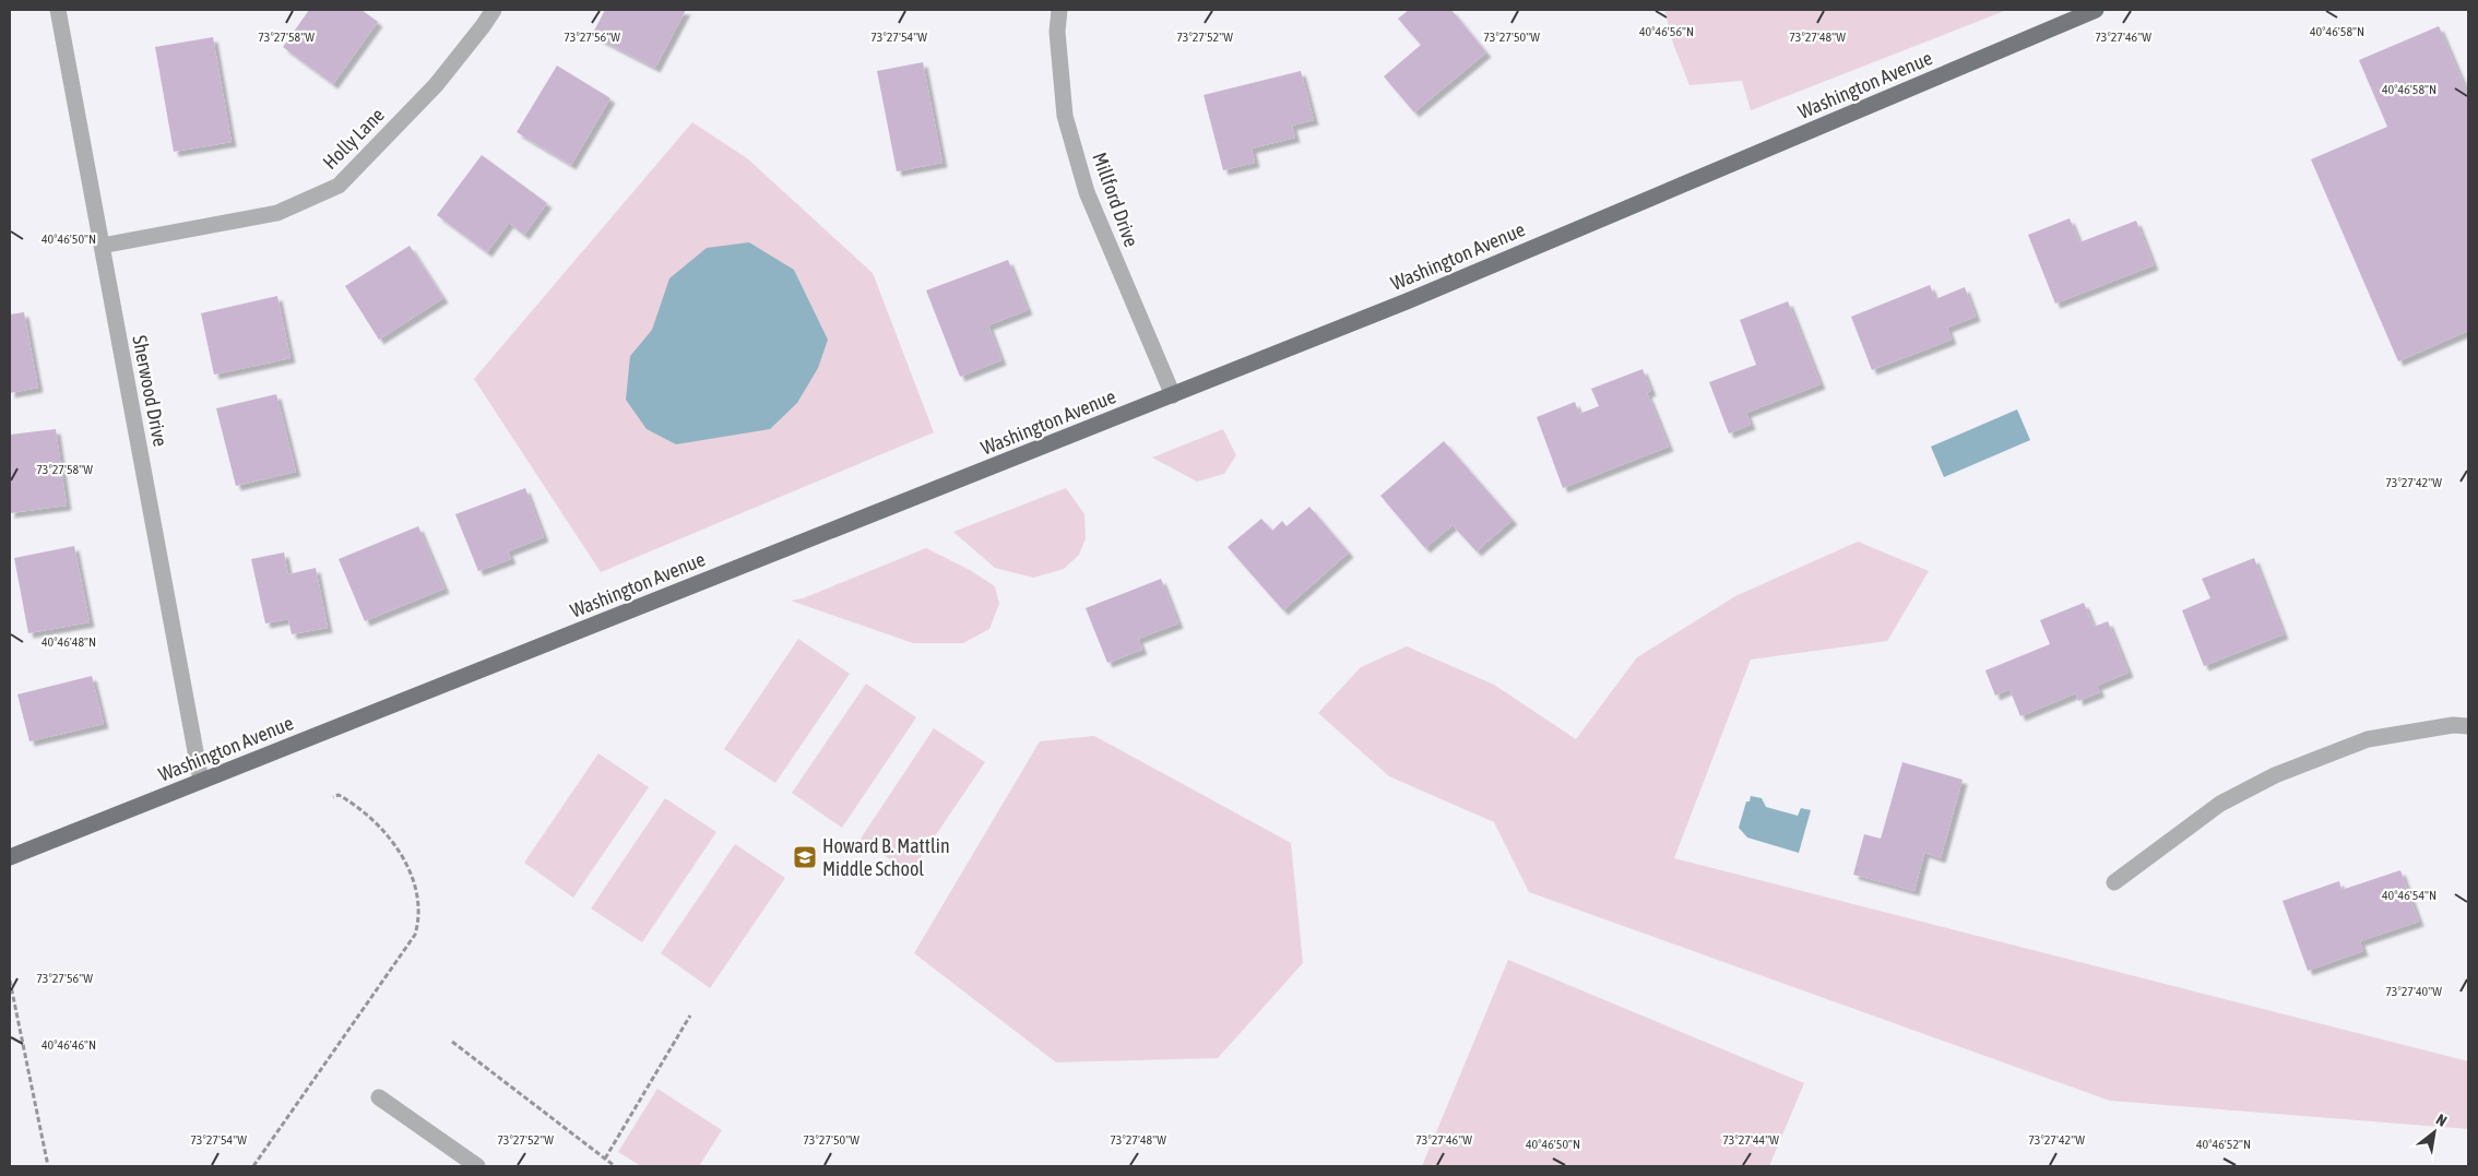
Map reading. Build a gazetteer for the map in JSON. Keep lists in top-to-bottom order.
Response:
{
  "streets": {
    "main road": ["Washington Avenue"],
    "street": ["Holly Lane", "Millford Drive", "Sherwood Drive"]
  },
  "crossings": [
    ["Washington Avenue", "Millford Drive"],
    ["Washington Avenue", "Sherwood Drive"],
    ["Holly Lane", "Sherwood Drive"]
  ],
  "places": {
    "school or university": ["Howard B. Mattlin Middle School"]
  },
  "north": "top right",
  "coordinates": [
    "40°46'58\"N",
    "40°46'56\"N",
    "73°27'56\"W",
    "73°27'58\"W",
    "73°27'54\"W",
    "73°27'52\"W",
    "73°27'50\"W",
    "73°27'48\"W",
    "73°27'46\"W",
    "40°46'50\"N",
    "73°27'42\"W",
    "40°46'48\"N",
    "40°46'54\"N",
    "73°27'40\"W",
    "40°46'46\"N",
    "73°27'44\"W",
    "40°46'52\"N"
  ]
}
